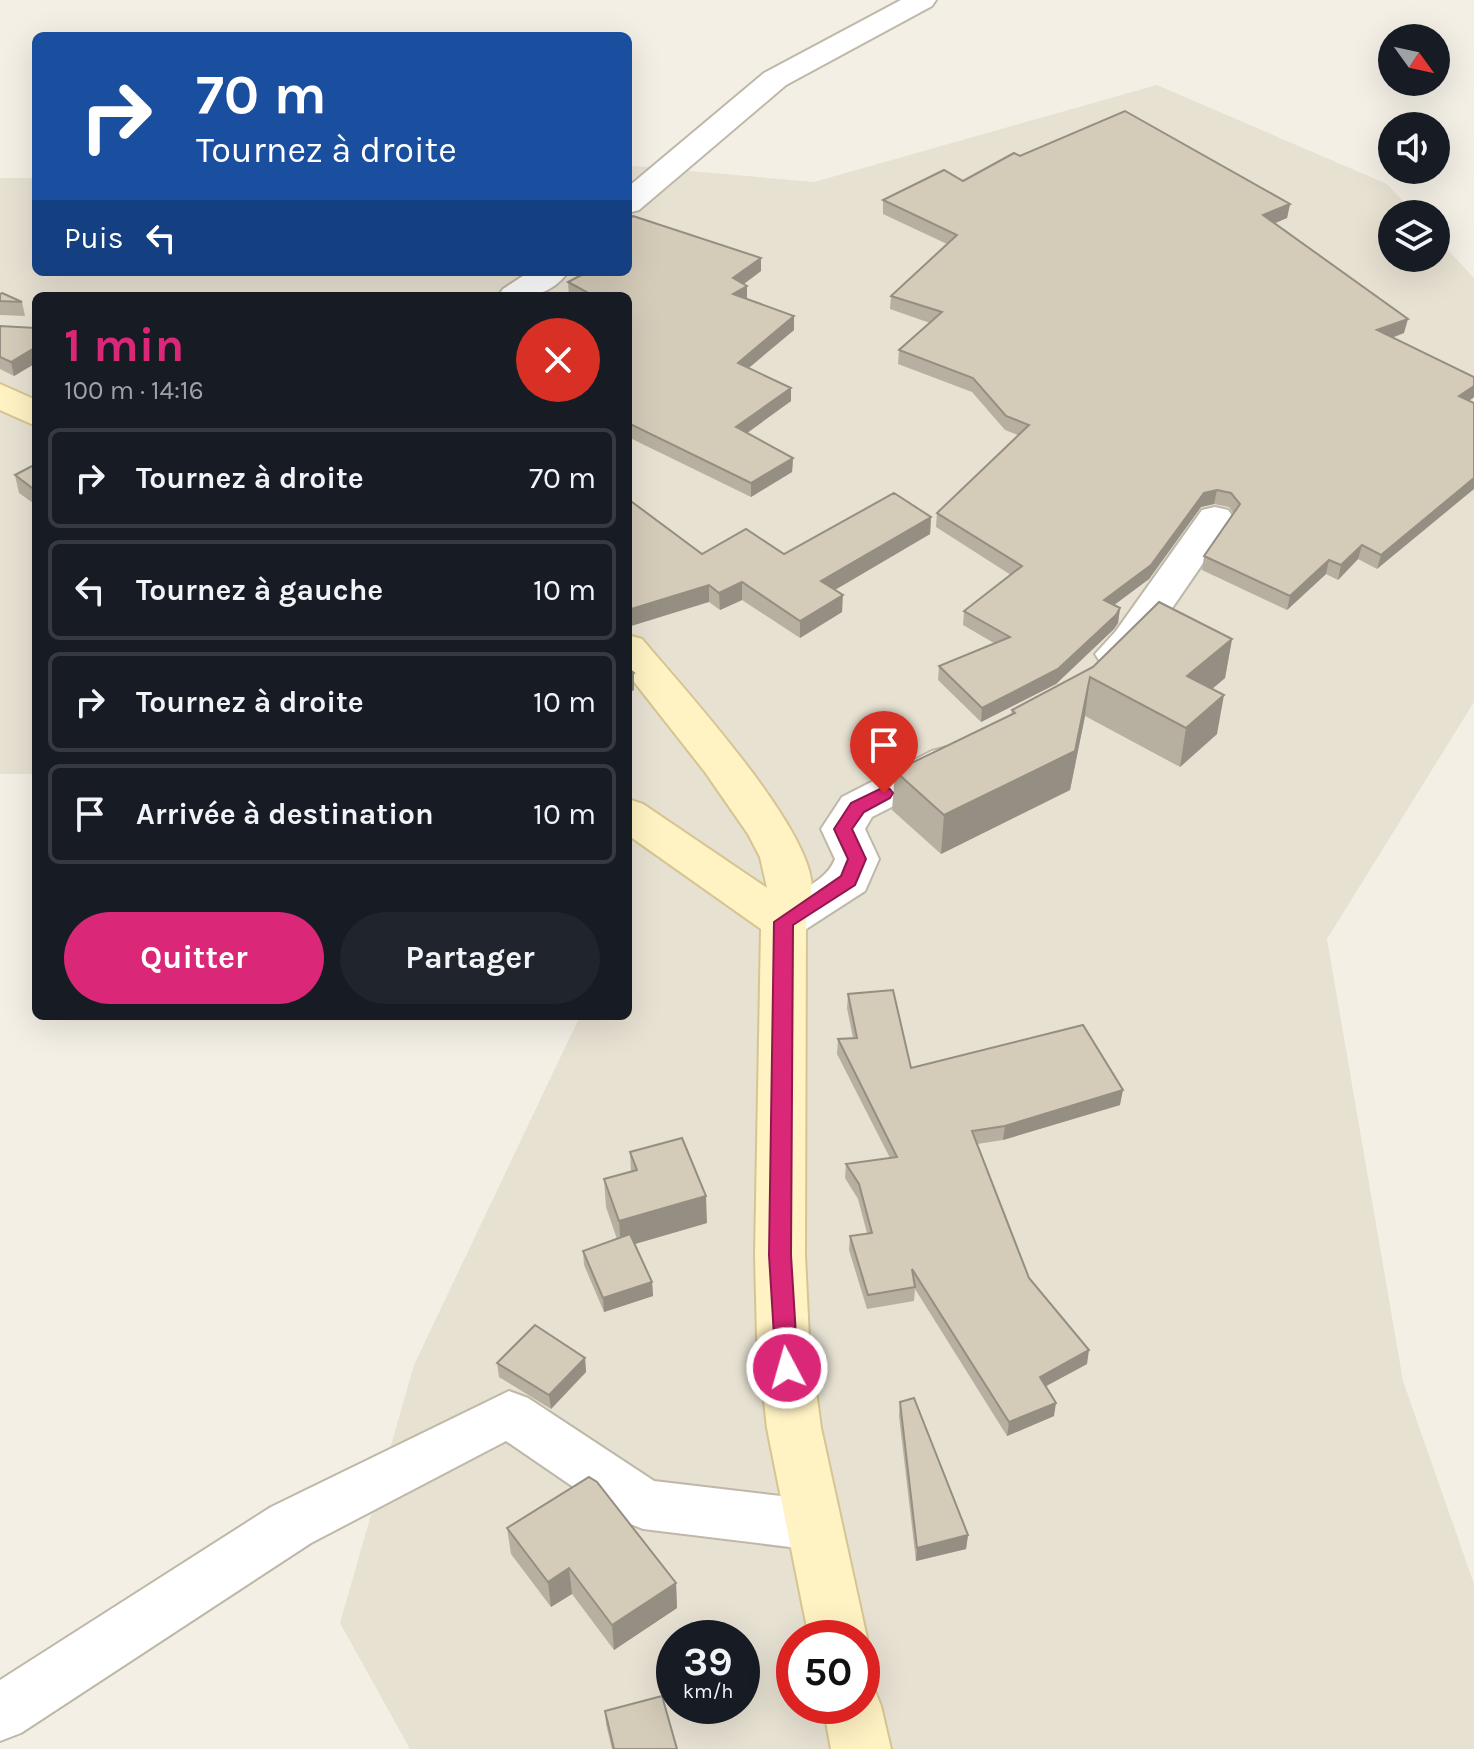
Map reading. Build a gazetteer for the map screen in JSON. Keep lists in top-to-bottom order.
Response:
{
  "north": "bottom right",
  "page": {
    "turn": ["70 m", "Tournez à droite"],
    "then": "Puis",
    "heading": ["1 min", "100 m · 14:16"],
    "list": [
      {
        "name": "Tournez à droite",
        "value": "70 m"
      },
      {
        "name": "Tournez à gauche",
        "value": "10 m"
      },
      {
        "name": "Tournez à droite",
        "value": "10 m"
      },
      {
        "name": "Arrivée à destination",
        "value": "10 m"
      }
    ],
    "buttons": ["Quitter", "Partager"],
    "speed": "39 km/h",
    "limit": "50"
  }
}
